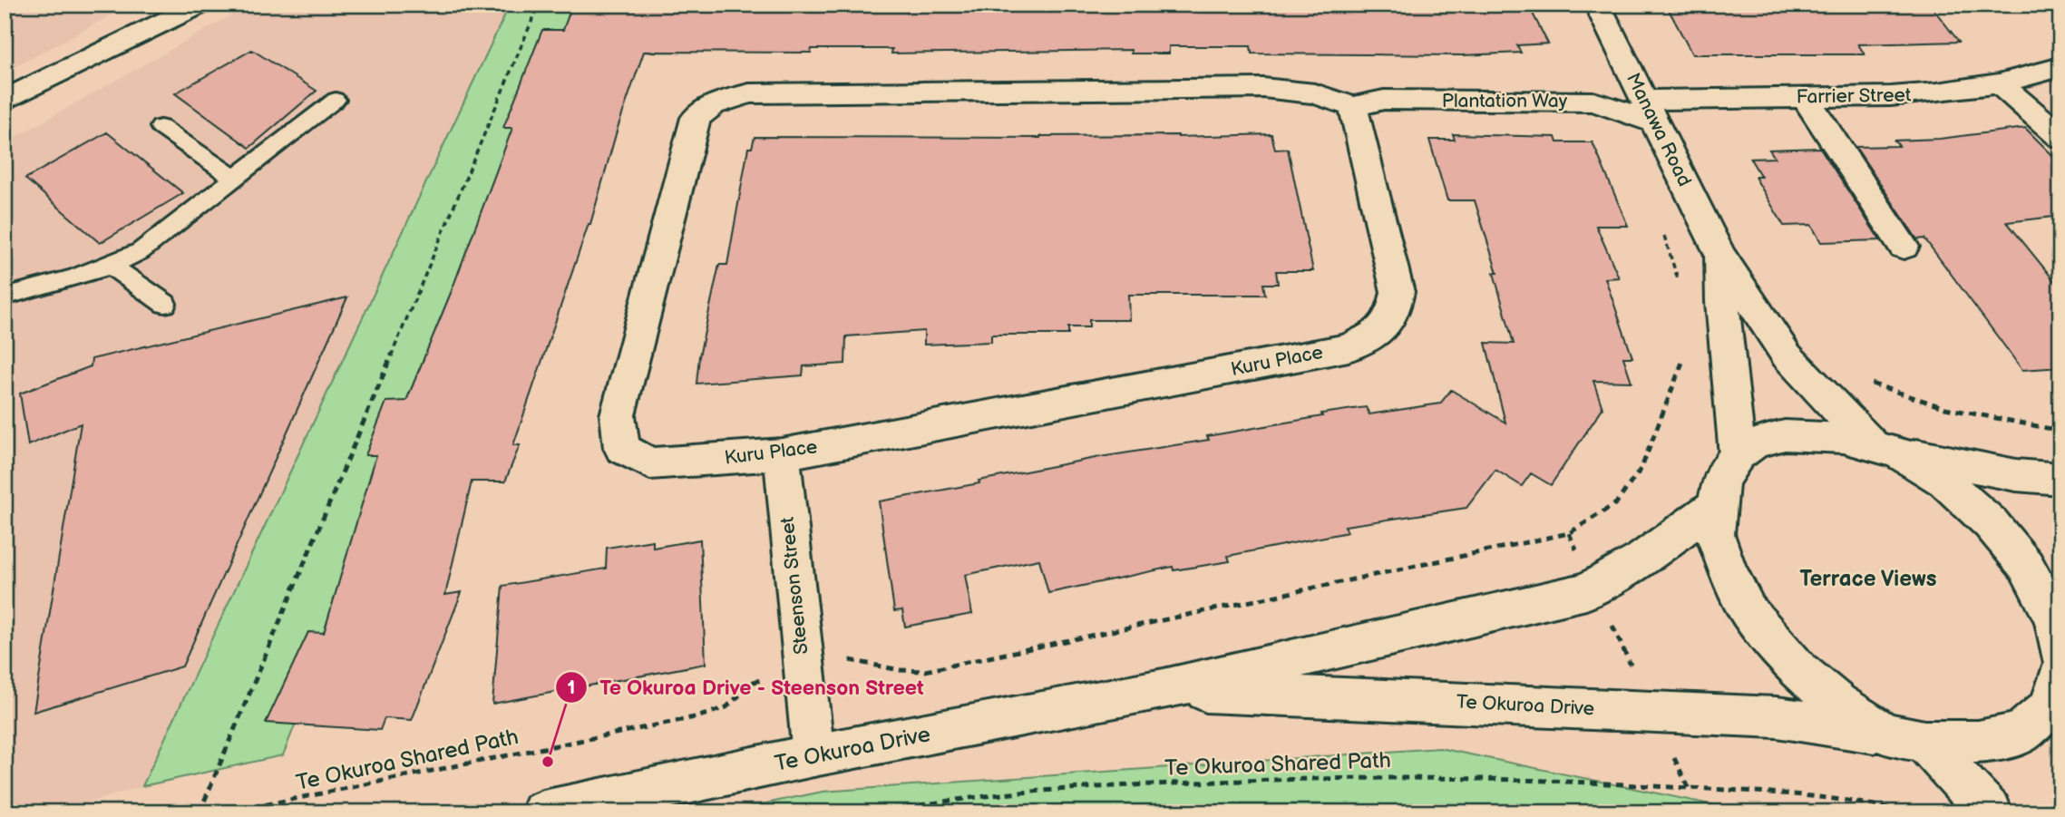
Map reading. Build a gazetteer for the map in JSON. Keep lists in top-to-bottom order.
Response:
{
  "streets": {
    "street": [
      "Farrier Street",
      "Plantation Way",
      "Manawa Road",
      "Kuru Place",
      "Steenson Street",
      "Te Okuroa Drive"
    ],
    "path": ["Te Okuroa Shared Path"]
  },
  "crossings": [
    ["Farrier Street", "Plantation Way"],
    ["Farrier Street", "Manawa Road"],
    ["Plantation Way", "Manawa Road"],
    ["Plantation Way", "Kuru Place"],
    ["Kuru Place", "Steenson Street"],
    ["Steenson Street", "Te Okuroa Drive"]
  ],
  "districts": ["Terrace Views"],
  "places": ["Te Okuroa Drive - Steenson Street"]
}
